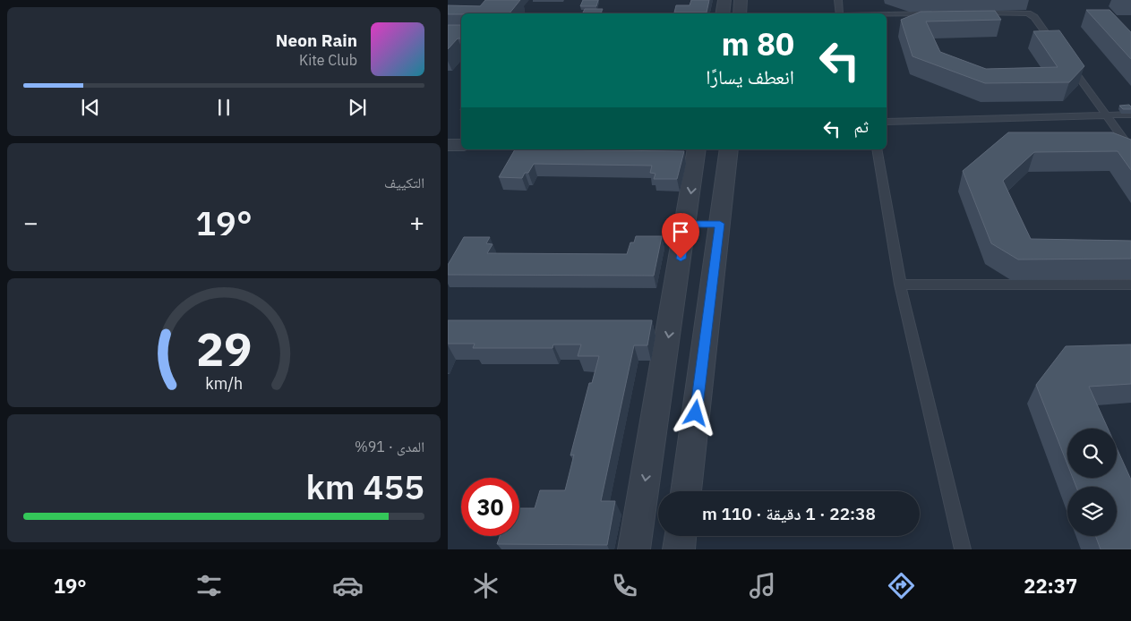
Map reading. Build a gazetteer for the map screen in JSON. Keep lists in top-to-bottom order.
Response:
{
  "page": {
    "turn": ["80 m", "انعطف يسارًا"],
    "song": ["Neon Rain", "Kite Club"],
    "then": "ثم",
    "tile": [
      "التكييف",
      ["المدى · 91%", "455 km"]
    ],
    "heat": ["−", "19°", "+"],
    "limit": "30",
    "trip": "22:38 · 1 دقيقة · 110 m",
    "tabs": ["22:37", "19°"],
    "gauge": ["29", "km/h"]
  }
}
